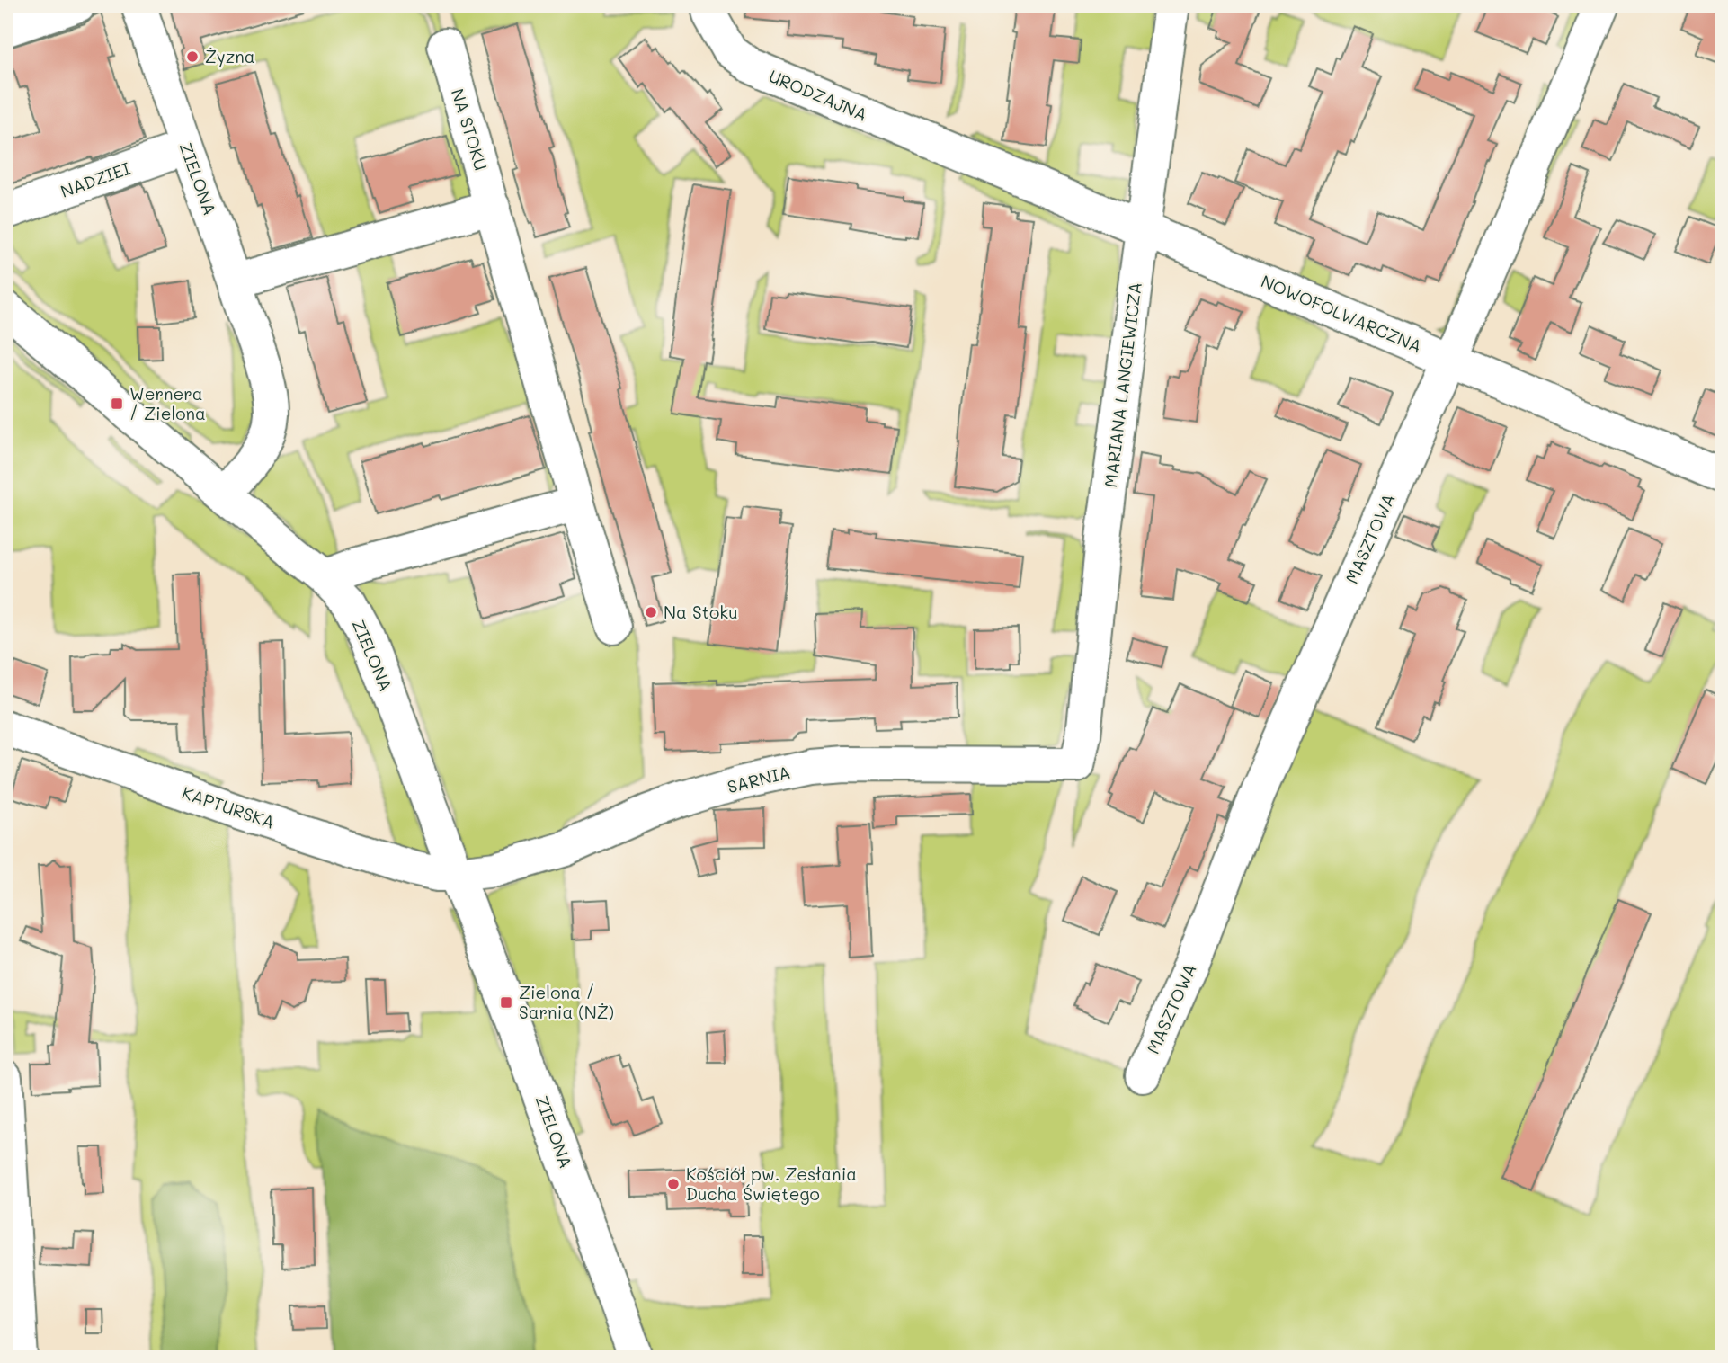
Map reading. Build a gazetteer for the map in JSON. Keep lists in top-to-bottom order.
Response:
{
  "streets": {
    "street": [
      "URODZAJNA",
      "NA STOKU",
      "ZIELONA",
      "NADZIEI",
      "NOWOFOLWARCZNA",
      "MARIANA LANGIEWICZA",
      "MASZTOWA",
      "SARNIA",
      "KAPTURSKA"
    ]
  },
  "crossings": [
    ["URODZAJNA", "NOWOFOLWARCZNA"],
    ["ZIELONA", "NADZIEI"],
    ["ZIELONA", "SARNIA"],
    ["ZIELONA", "KAPTURSKA"],
    ["NOWOFOLWARCZNA", "MARIANA LANGIEWICZA"],
    ["NOWOFOLWARCZNA", "MASZTOWA"],
    ["MARIANA LANGIEWICZA", "SARNIA"],
    ["SARNIA", "KAPTURSKA"]
  ],
  "places": {
    "other": ["Żyzna", "Na Stoku", "Kościół pw. Zesłania Ducha Świętego"],
    "transit": ["Wernera / Zielona", "Zielona / Sarnia (NŻ)"]
  }
}
